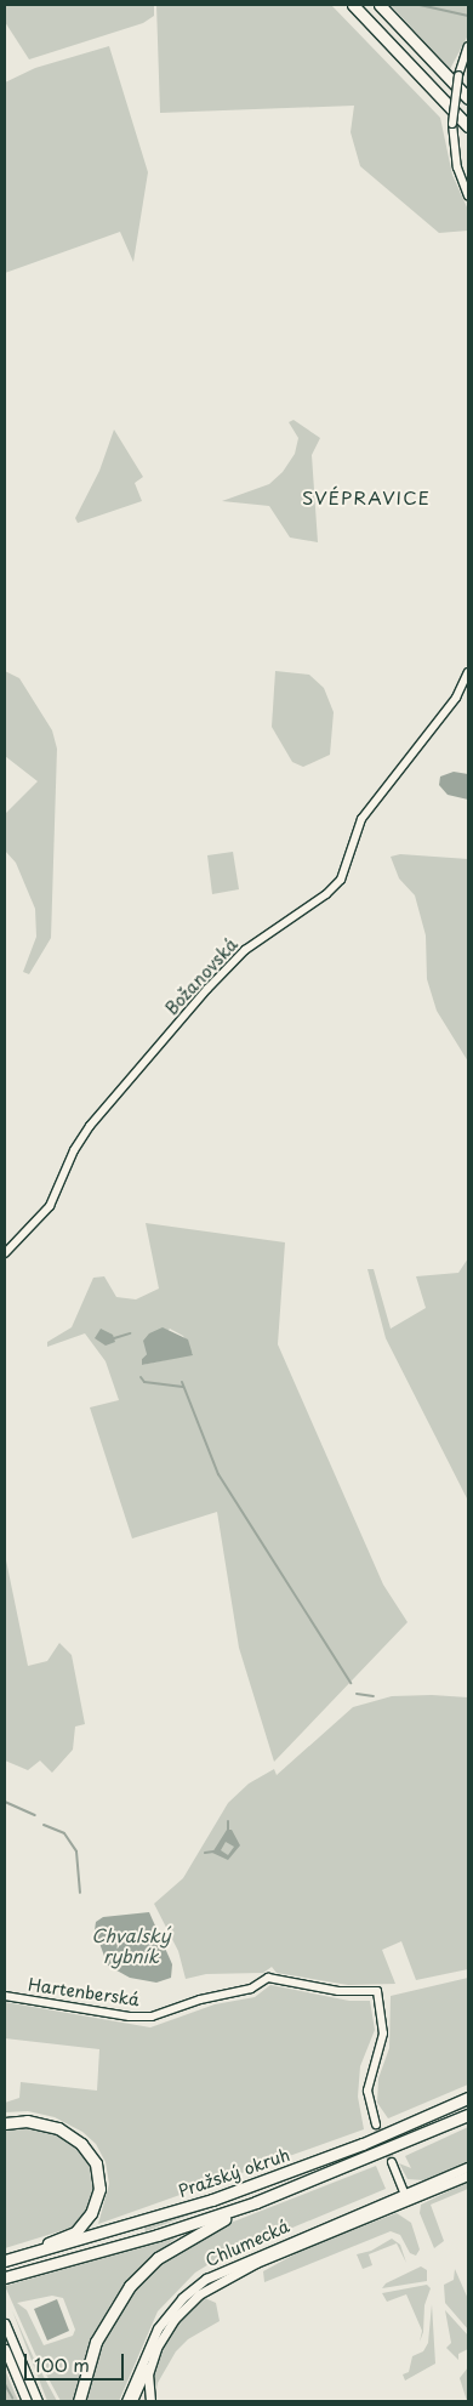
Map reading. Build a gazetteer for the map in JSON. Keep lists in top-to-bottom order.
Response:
{
  "streets": {
    "highway": ["Pražský okruh"],
    "main road": ["Chlumecká"],
    "street": ["Božanovská", "Hartenberská"]
  },
  "districts": ["SVÉPRAVICE"],
  "water": ["Chvalský rybník"],
  "scale_bar": "100 m"
}
